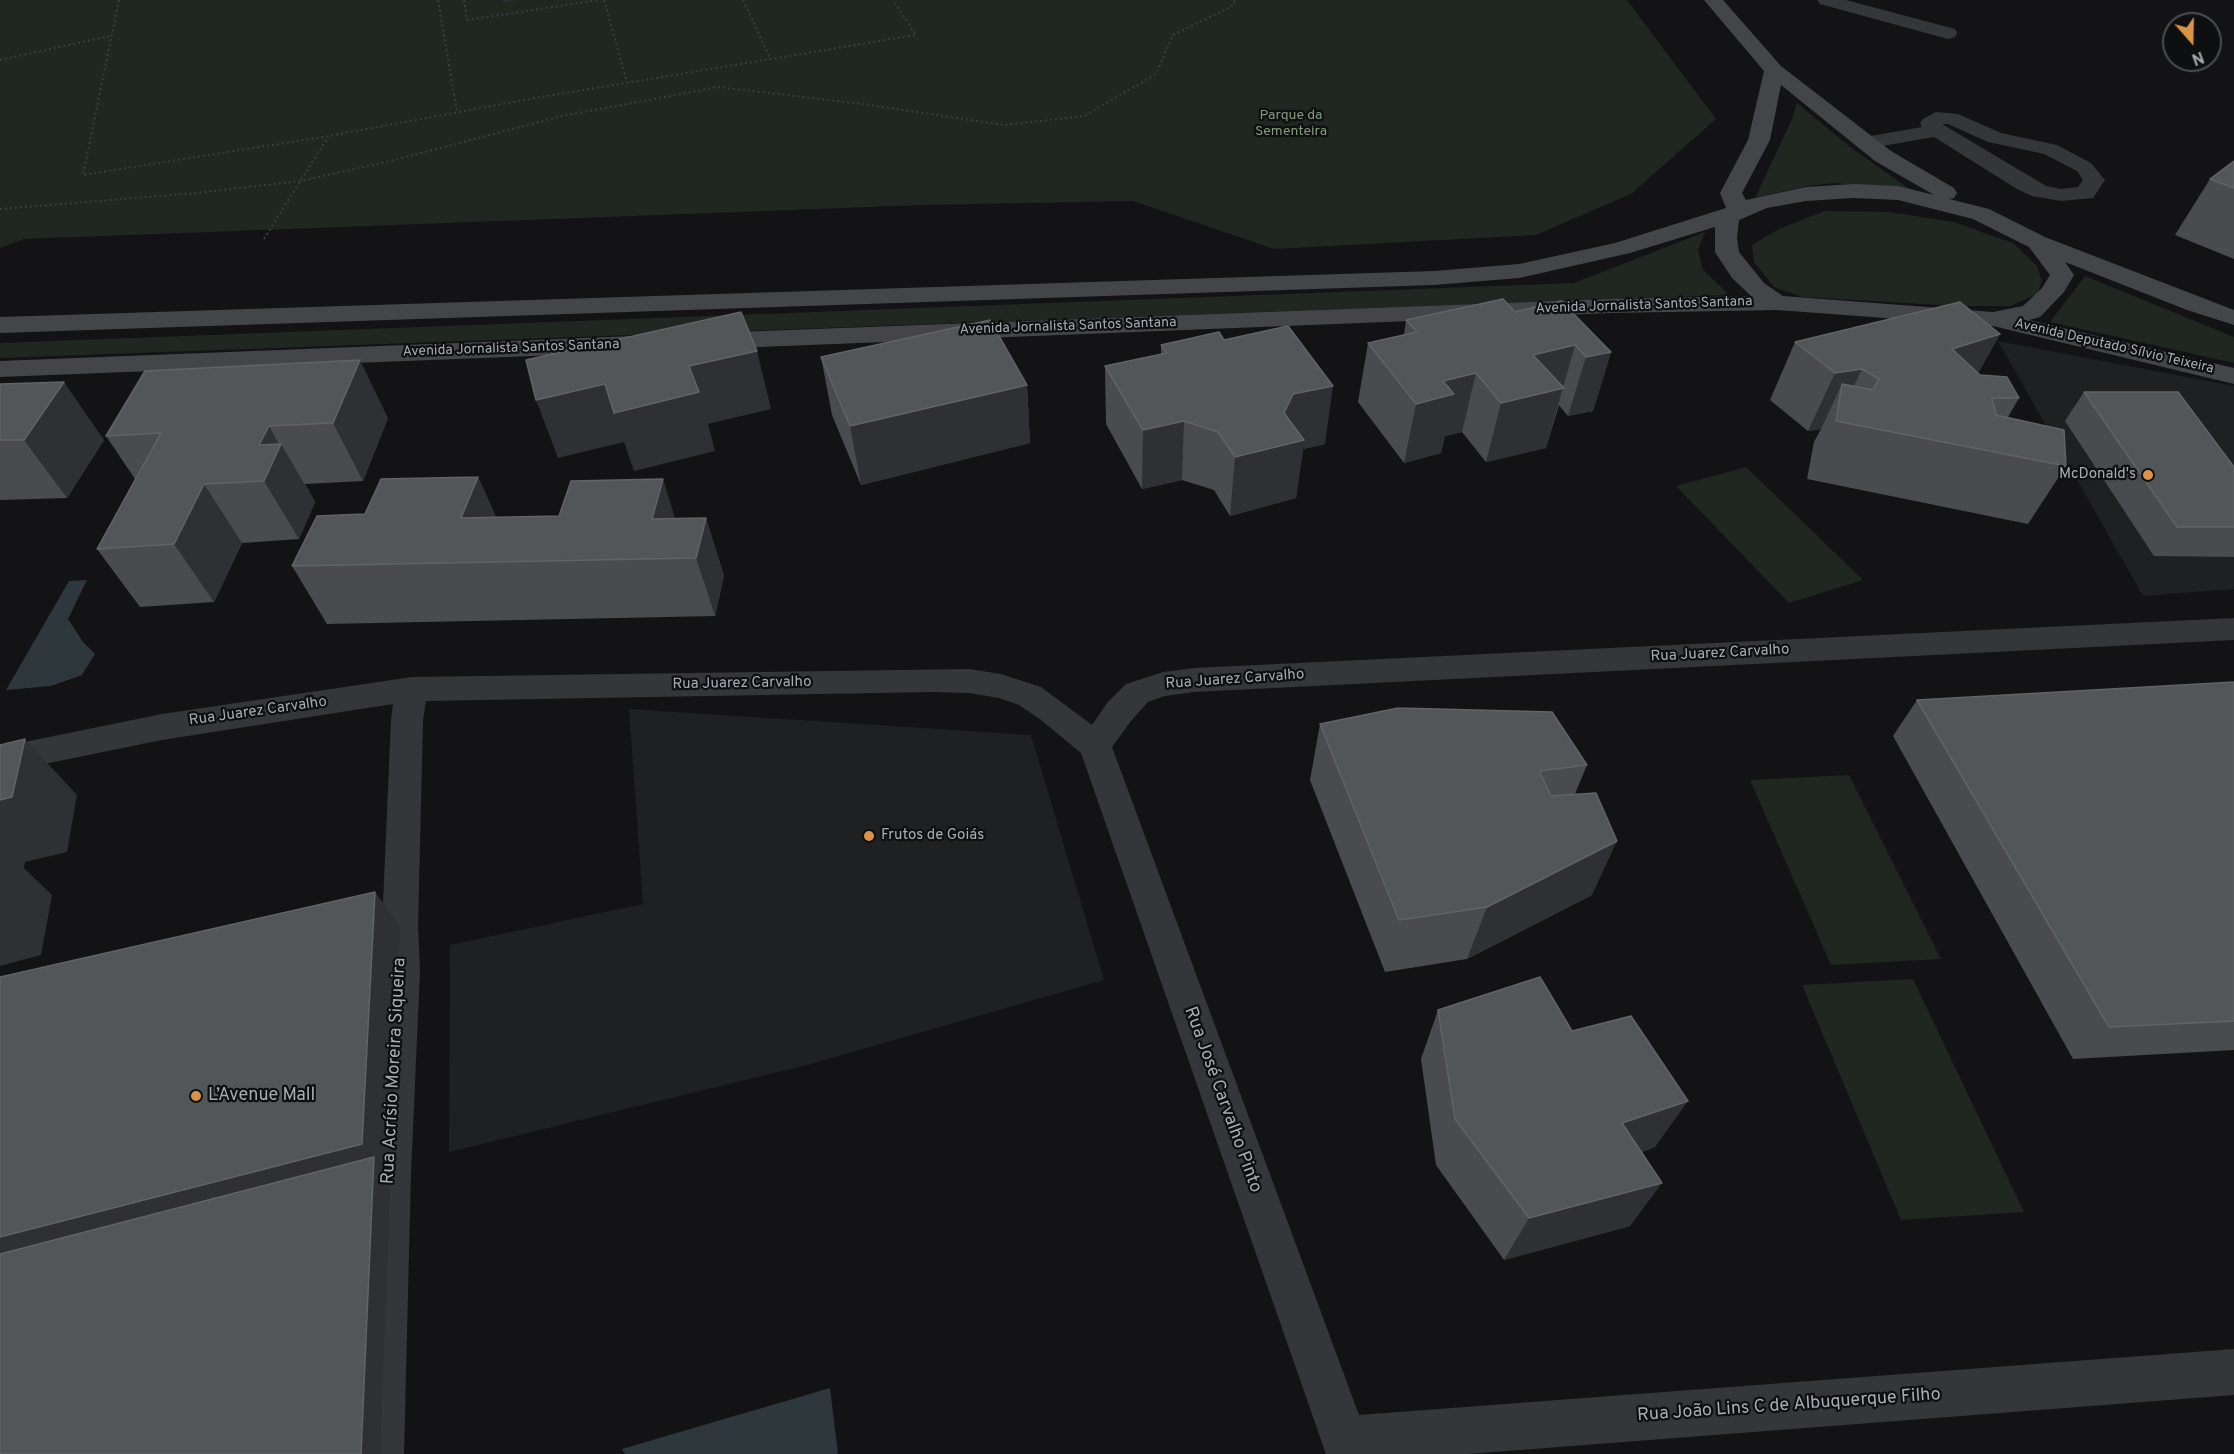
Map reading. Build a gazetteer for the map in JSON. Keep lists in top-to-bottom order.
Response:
{
  "streets": {
    "main road": ["Avenida Jornalista Santos Santana", "Avenida Deputado Sílvio Teixeira"],
    "street": [
      "Rua Juarez Carvalho",
      "Rua Acrísio Moreira Siqueira",
      "Rua José Carvalho Pinto",
      "Rua João Lins C de Albuquerque Filho"
    ]
  },
  "crossings": [
    ["Avenida Jornalista Santos Santana", "Avenida Deputado Sílvio Teixeira"],
    ["Rua Juarez Carvalho", "Rua Acrísio Moreira Siqueira"],
    ["Rua Juarez Carvalho", "Rua José Carvalho Pinto"],
    ["Rua José Carvalho Pinto", "Rua João Lins C de Albuquerque Filho"]
  ],
  "parks": ["Parque da Sementeira"],
  "places": ["McDonald's", "Frutos de Goiás", "L’Avenue Mall"],
  "north": "bottom"
}
